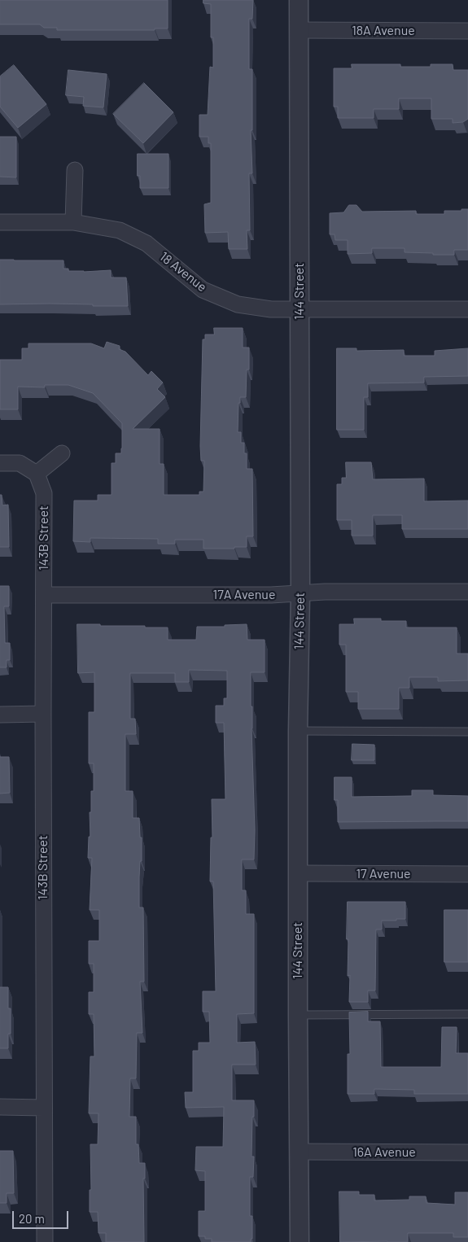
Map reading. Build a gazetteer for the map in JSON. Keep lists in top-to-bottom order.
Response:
{
  "streets": {
    "street": [
      "18A Avenue",
      "18 Avenue",
      "144 Street",
      "143B Street",
      "17A Avenue",
      "17 Avenue",
      "16A Avenue"
    ]
  },
  "crossings": [
    ["18A Avenue", "144 Street"],
    ["18 Avenue", "144 Street"],
    ["144 Street", "17A Avenue"],
    ["144 Street", "17 Avenue"],
    ["144 Street", "16A Avenue"],
    ["143B Street", "17A Avenue"]
  ],
  "scale_bar": "20 m"
}
